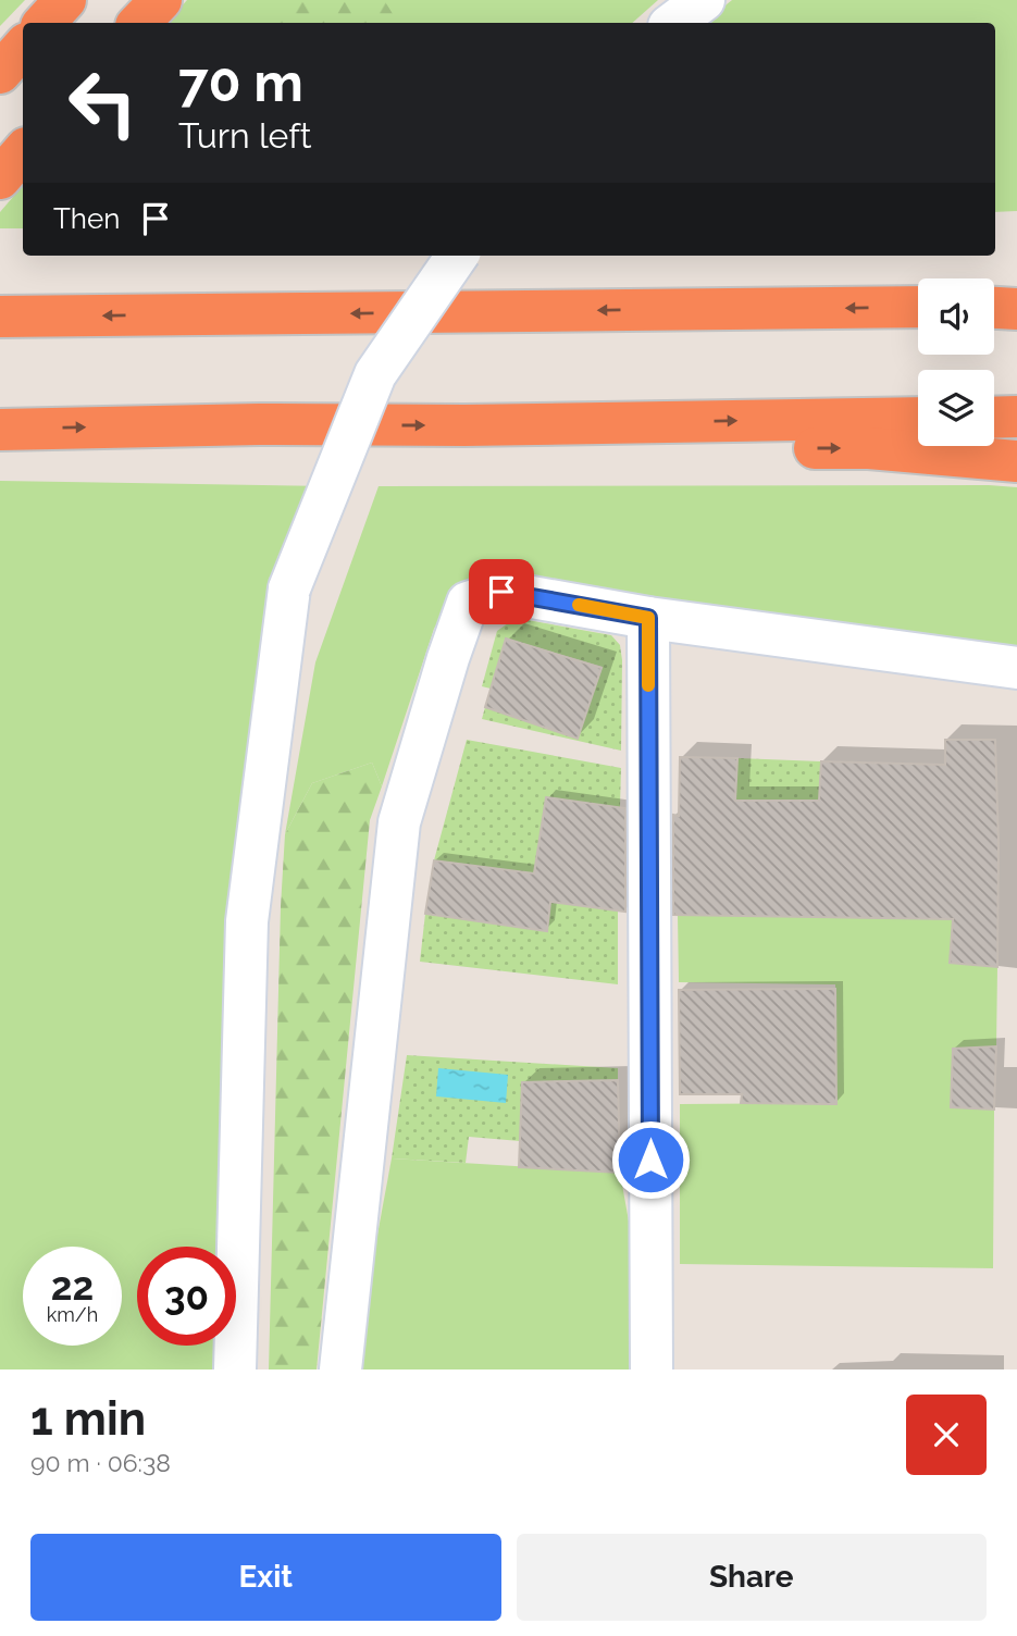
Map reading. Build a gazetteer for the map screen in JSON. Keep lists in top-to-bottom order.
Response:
{
  "page": {
    "turn": ["70 m", "Turn left"],
    "then": "Then",
    "speed": "22 km/h",
    "limit": "30",
    "heading": ["1 min", "90 m · 06:38"],
    "buttons": ["Exit", "Share"]
  }
}
